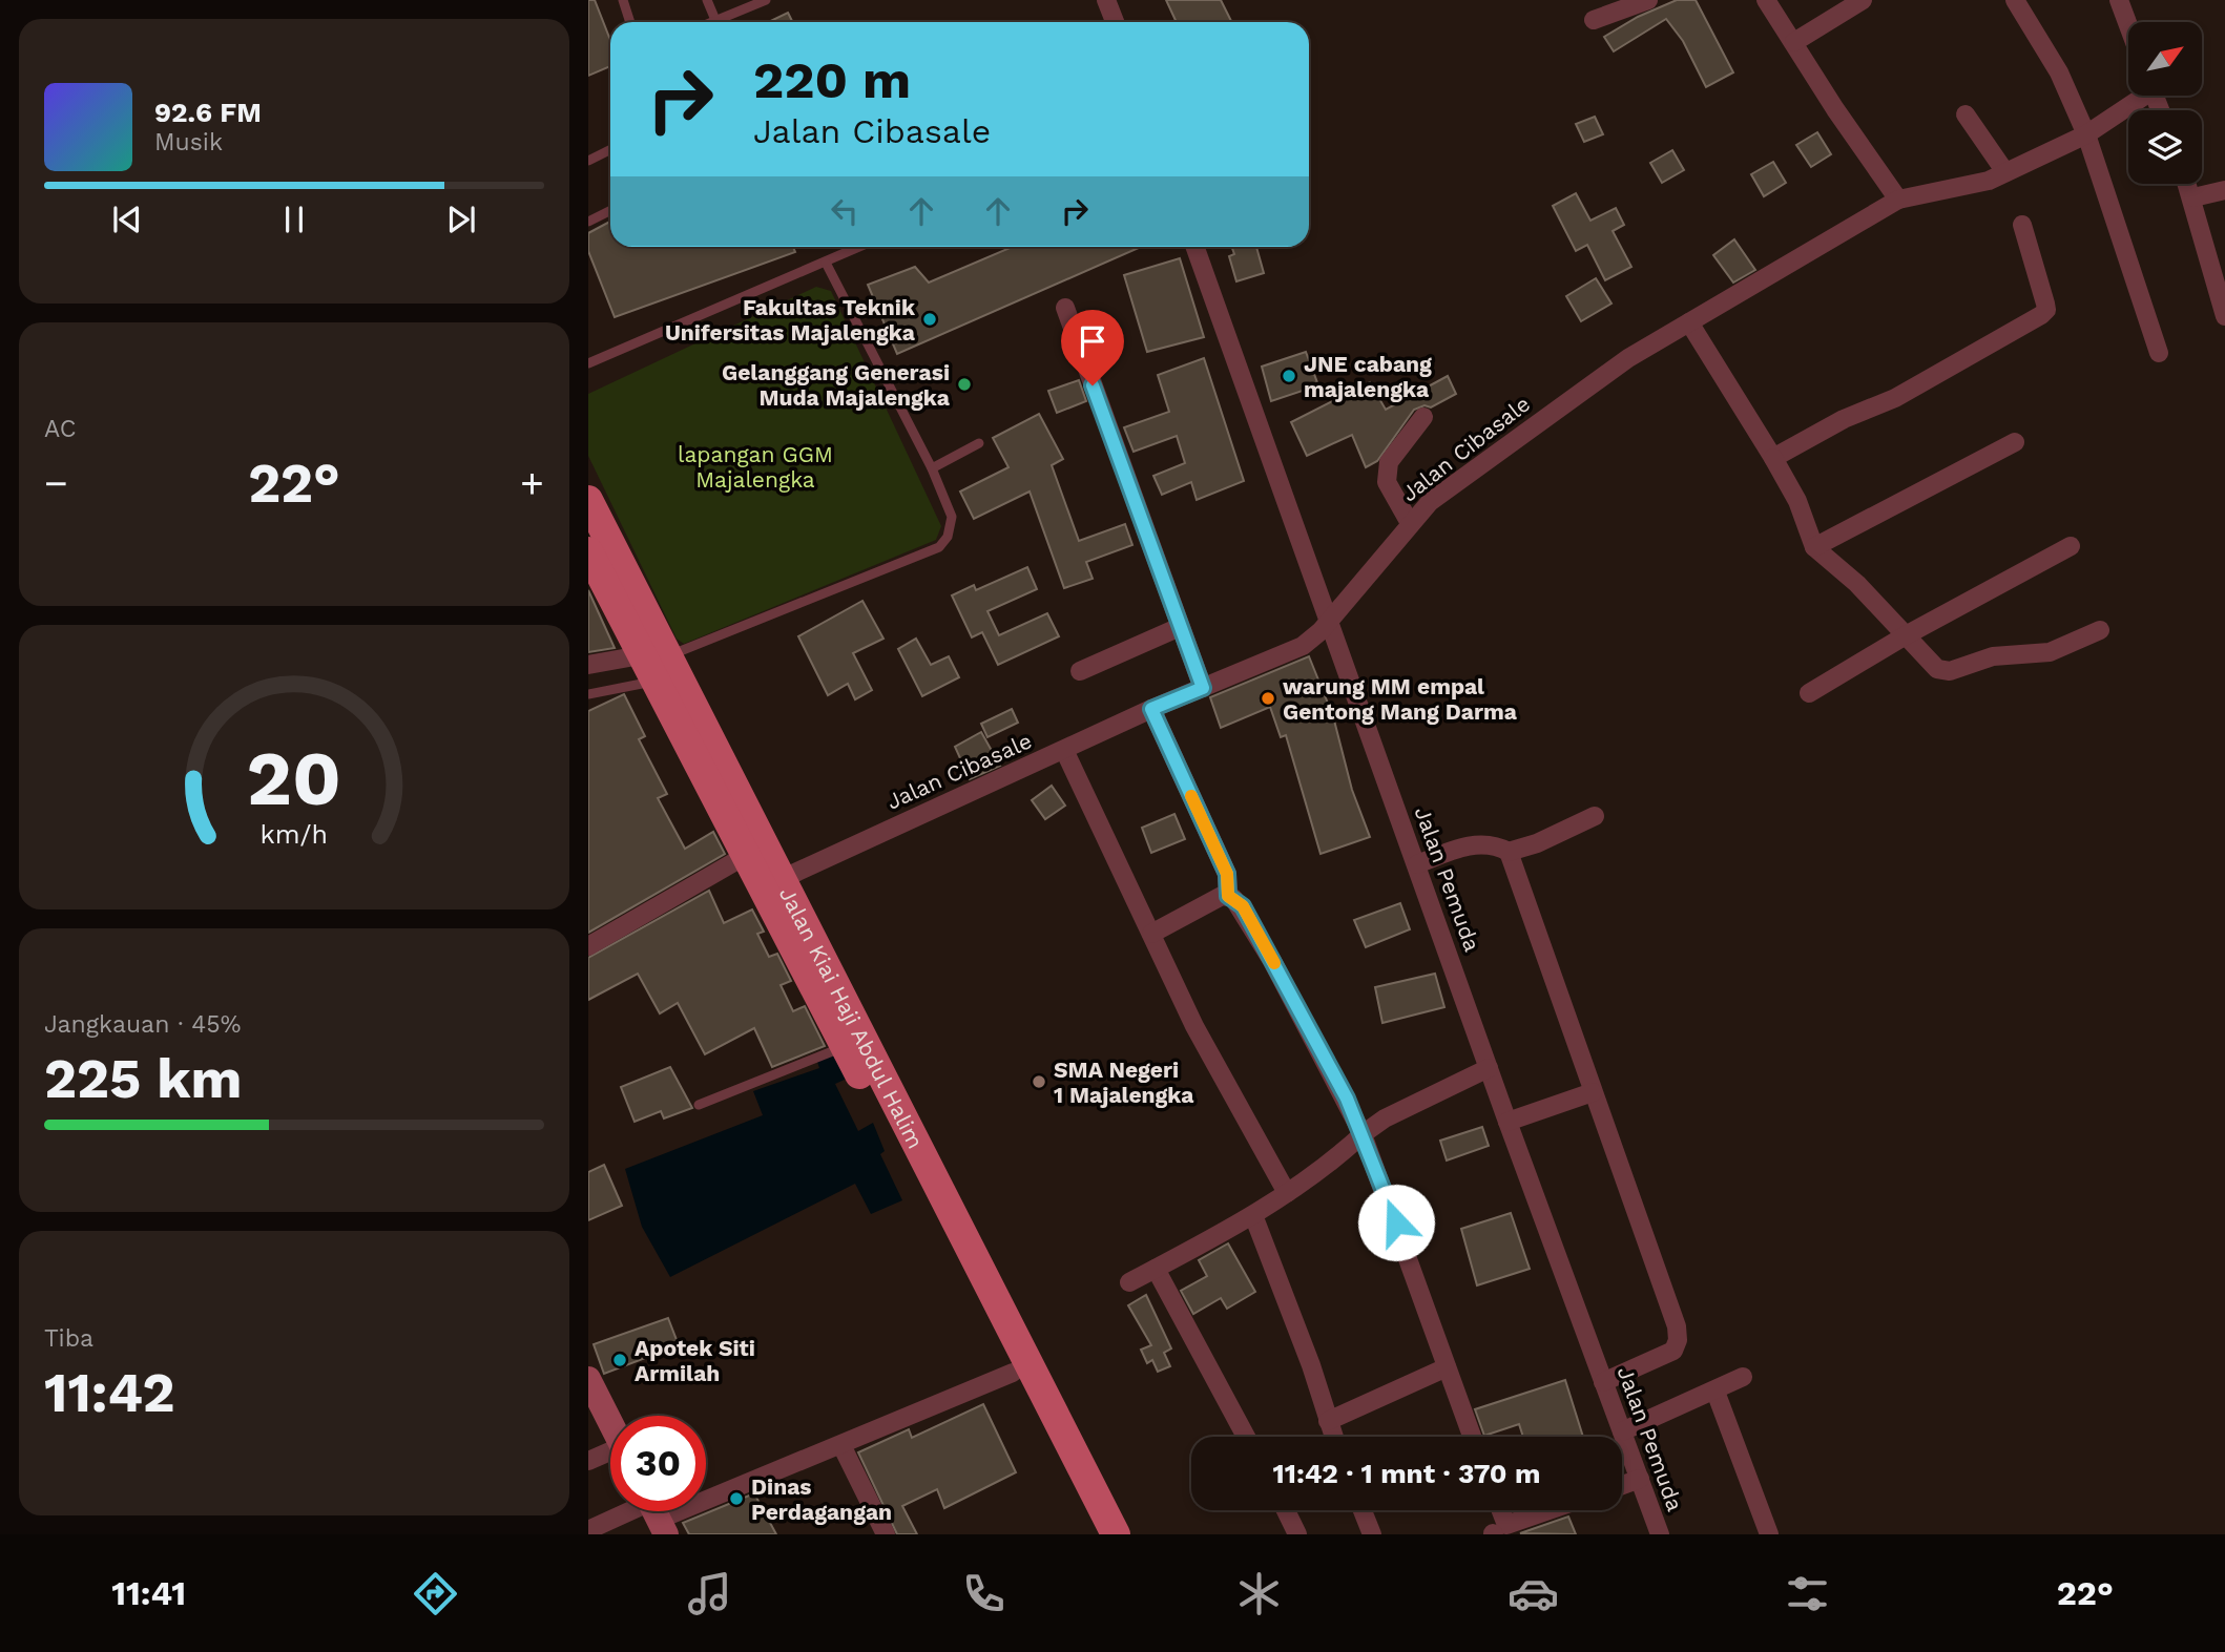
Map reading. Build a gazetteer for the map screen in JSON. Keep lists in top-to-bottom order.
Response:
{
  "streets": {
    "main road": ["Jalan Kiai Haji Abdul Halim"],
    "street": ["Jalan Cibasale", "Jalan Pemuda"]
  },
  "crossings": [
    ["Jalan Cibasale", "Jalan Pemuda"],
    ["Jalan Cibasale", "Jalan Kiai Haji Abdul Halim"]
  ],
  "parks": ["lapangan GGM Majalengka"],
  "places": [
    "Fakultas Teknik Unifersitas Majalengka",
    "JNE cabang majalengka",
    "Gelanggang Generasi Muda Majalengka",
    "warung MM empal Gentong Mang Darma",
    "SMA Negeri 1 Majalengka",
    "Apotek Siti Armilah",
    "Dinas Perdagangan"
  ],
  "north": "top right",
  "page": {
    "turn": ["220 m", "Jalan Cibasale"],
    "song": ["92.6 FM", "Musik"],
    "tile": [
      "AC",
      ["Jangkauan · 45%", "225 km"],
      ["Tiba", "11:42"]
    ],
    "heat": ["−", "22°", "+"],
    "limit": "30",
    "trip": "11:42 · 1 mnt · 370 m",
    "tabs": ["11:41", "22°"],
    "gauge": ["20", "km/h"]
  }
}
